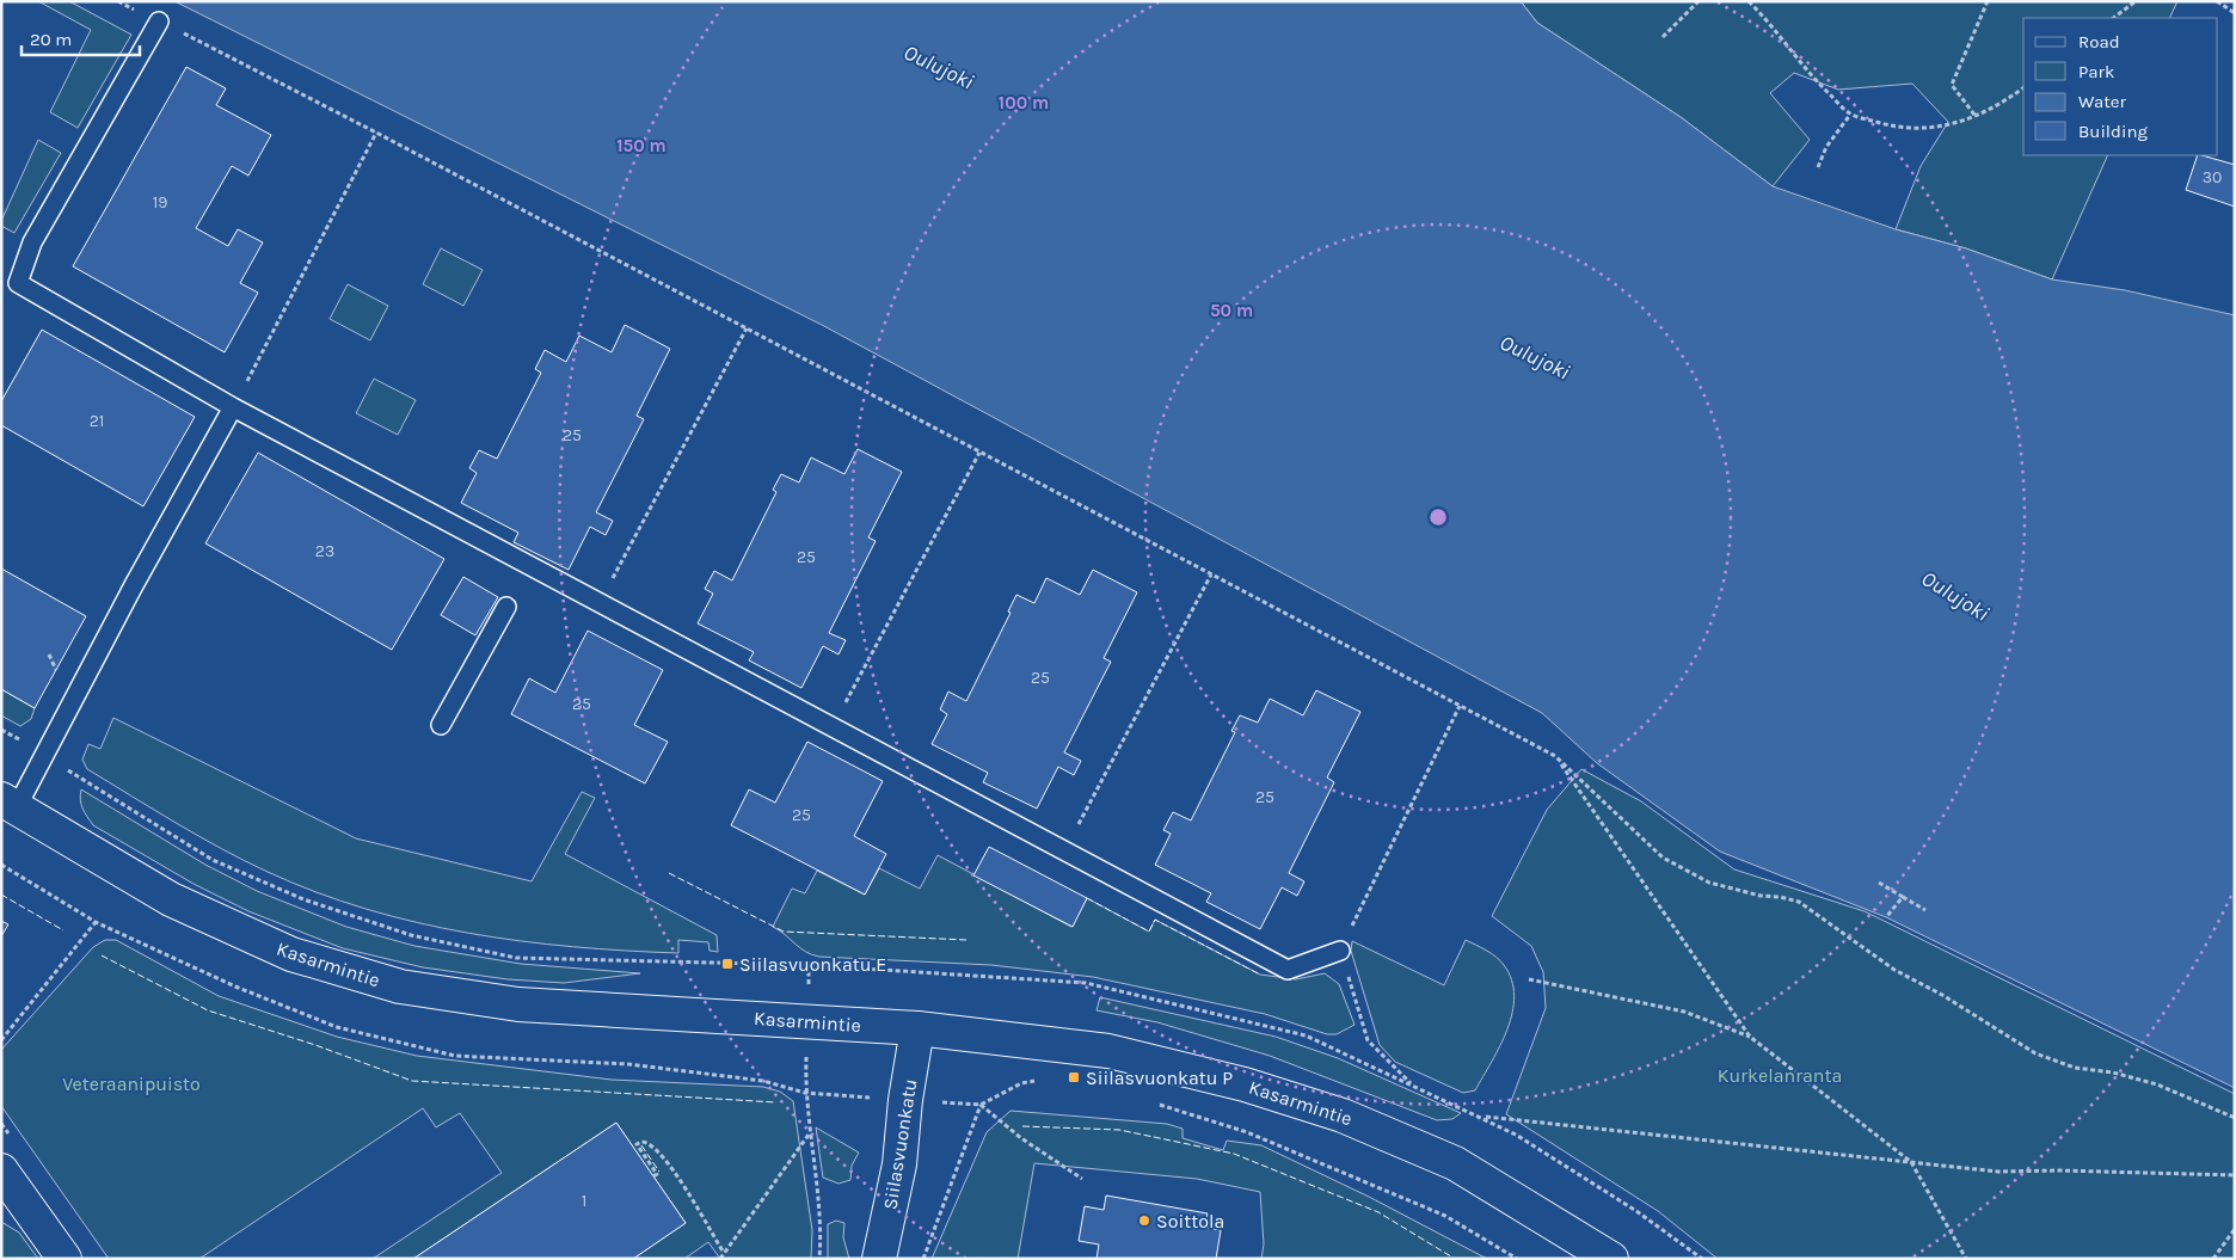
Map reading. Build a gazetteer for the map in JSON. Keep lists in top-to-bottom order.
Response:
{
  "streets": {
    "street": ["Kasarmintie", "Siilasvuonkatu"]
  },
  "crossings": [
    ["Kasarmintie", "Siilasvuonkatu"]
  ],
  "water": ["Oulujoki"],
  "parks": ["Kurkelanranta", "Veteraanipuisto"],
  "places": {
    "transit": ["Siilasvuonkatu E", "Siilasvuonkatu P"],
    "other": ["Soittola"]
  },
  "house_numbers": [
    "30",
    "19",
    "21",
    "25",
    "23",
    "25",
    "25",
    "25",
    "25",
    "25",
    "1"
  ],
  "legend": [
    "Road",
    "Park",
    "Water",
    "Building"
  ],
  "scale_bar": "20 m",
  "rings": ["100 m", "150 m", "50 m"]
}
